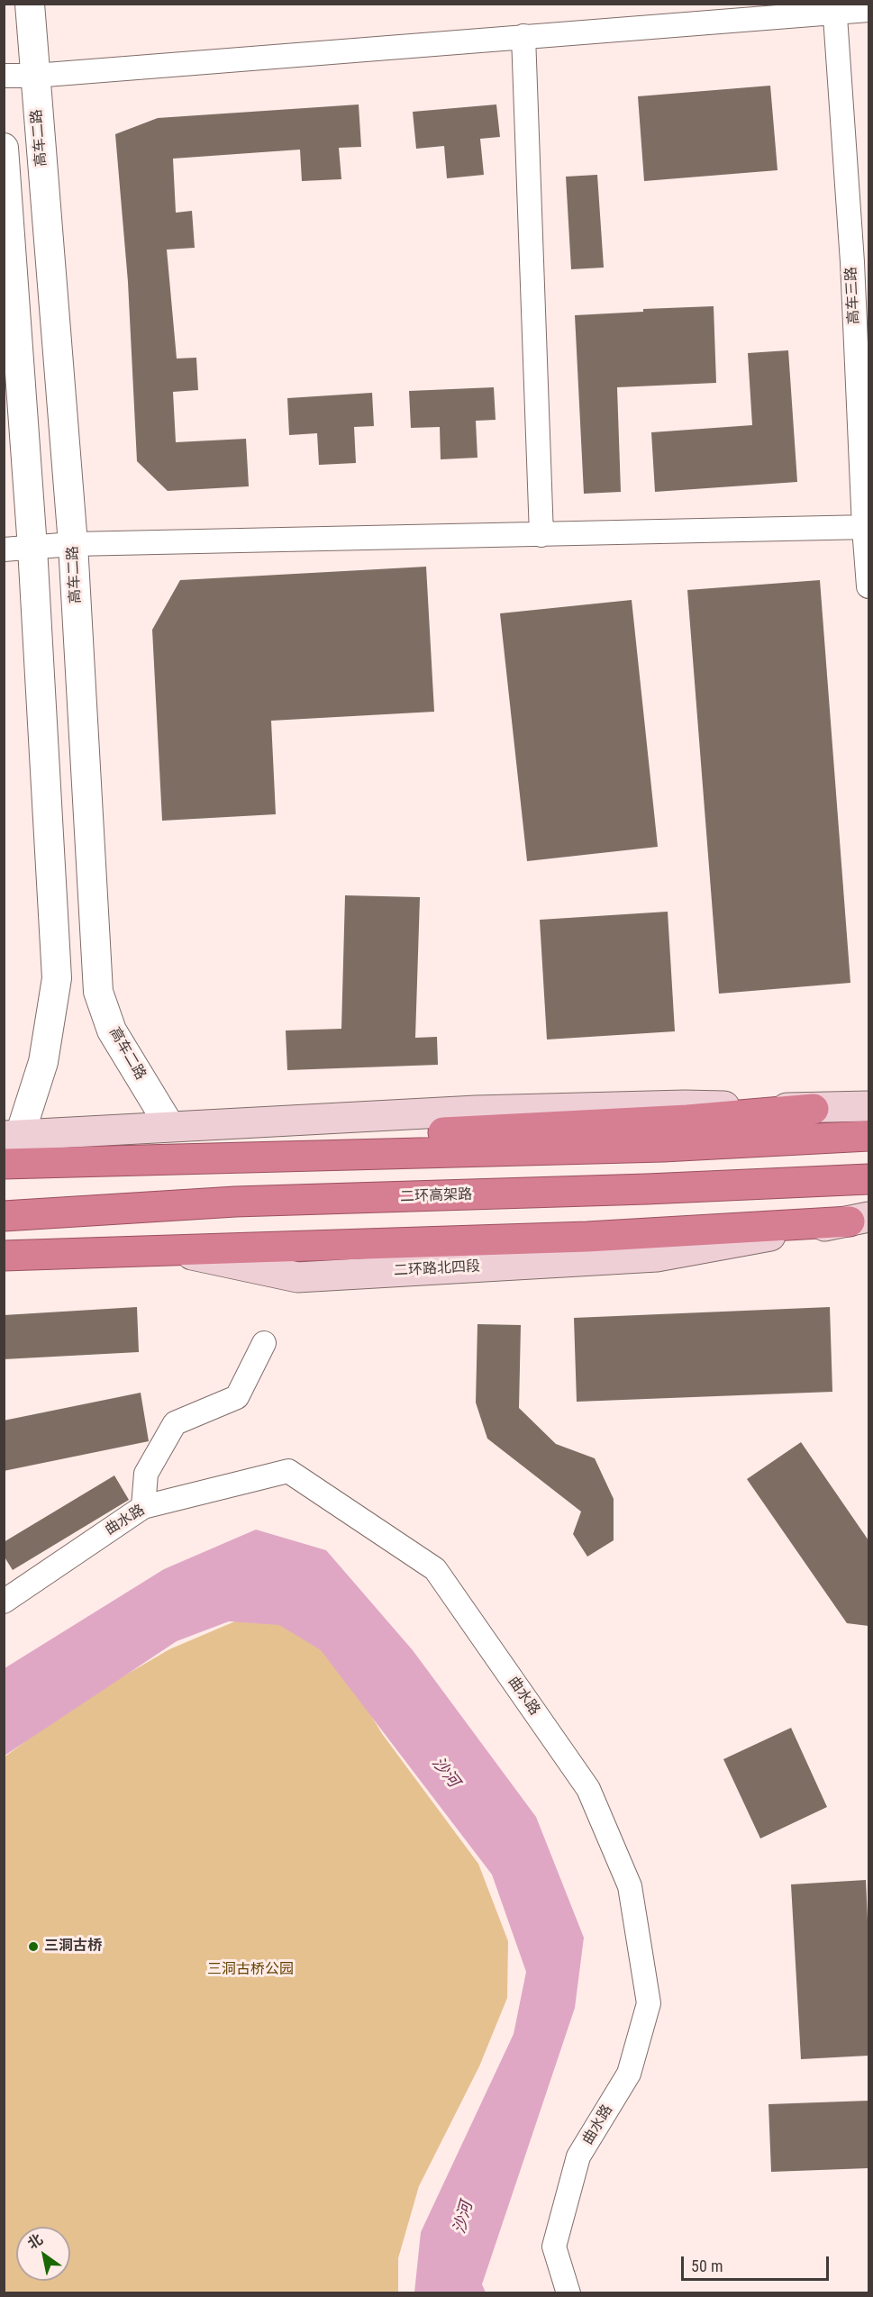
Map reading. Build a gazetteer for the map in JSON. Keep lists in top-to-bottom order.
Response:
{
  "streets": {
    "highway": ["二环高架路"],
    "main road": ["二环路北四段"],
    "street": ["高车二路", "高车三路", "曲水路"]
  },
  "water": ["沙河"],
  "parks": ["三洞古桥公园"],
  "places": ["三洞古桥"],
  "scale_bar": "50 m",
  "north": "top left"
}
